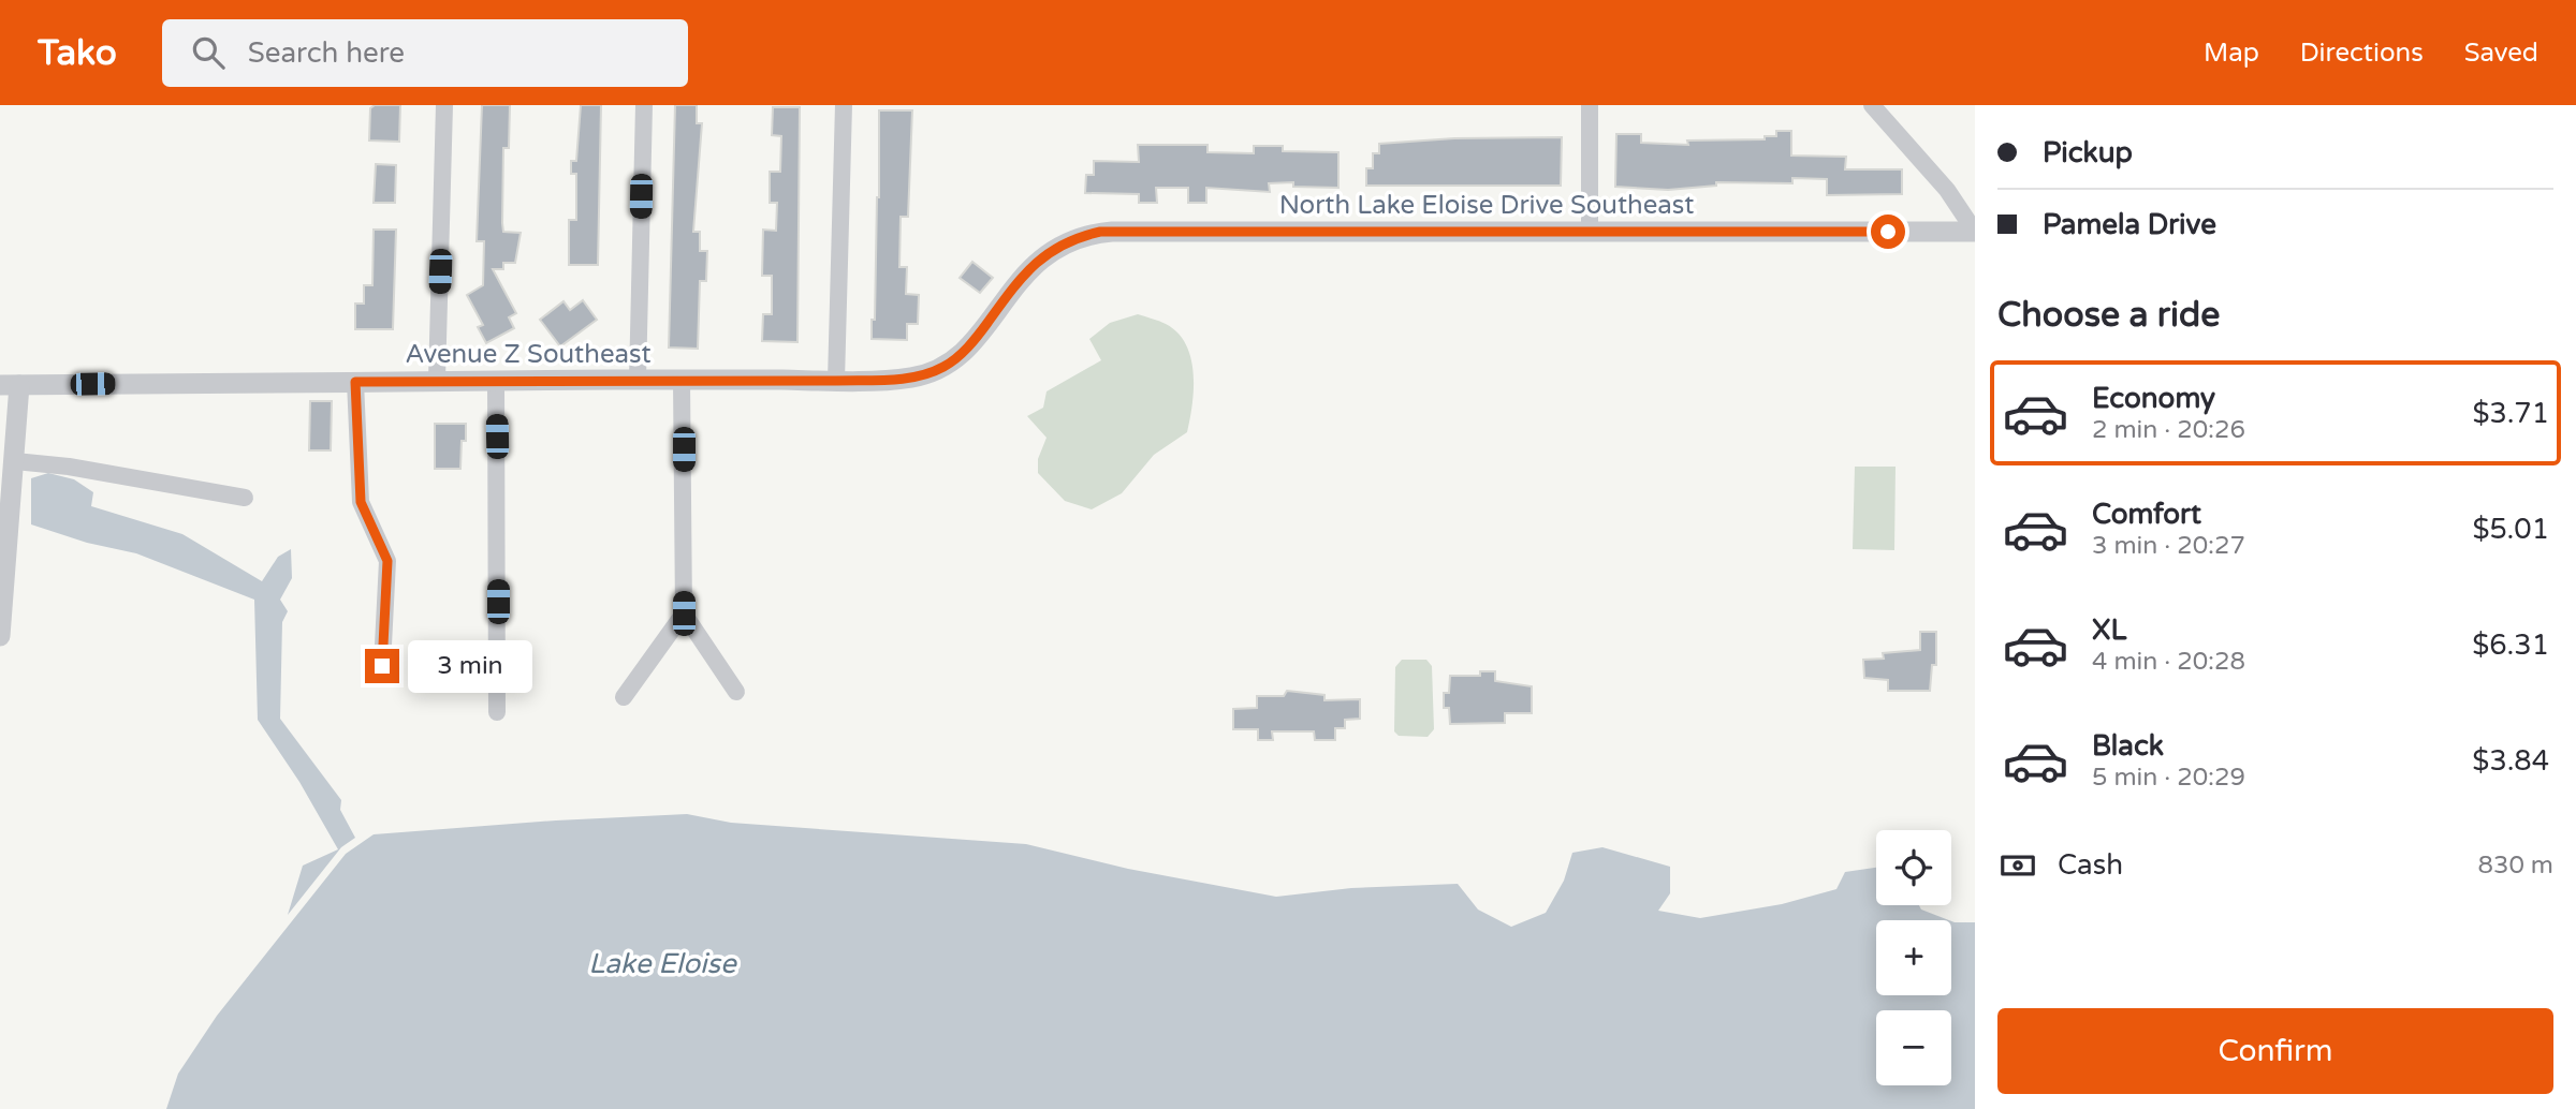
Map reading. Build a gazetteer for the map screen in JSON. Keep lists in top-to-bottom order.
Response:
{
  "streets": {
    "street": ["North Lake Eloise Drive Southeast", "Avenue Z Southeast"]
  },
  "crossings": [
    ["North Lake Eloise Drive Southeast", "Avenue Z Southeast"]
  ],
  "water": ["Lake Eloise"],
  "page": {
    "header": "Tako",
    "search": "Search here",
    "nav": ["Map", "Directions", "Saved"],
    "banner": ["Pickup", "Pamela Drive"],
    "heading": "Choose a ride",
    "list": [
      {
        "name": "Economy",
        "note": "2 min · 20:26",
        "value": "$3.71"
      },
      {
        "name": "Comfort",
        "note": "3 min · 20:27",
        "value": "$5.01"
      },
      {
        "name": "XL",
        "note": "4 min · 20:28",
        "value": "$6.31"
      },
      {
        "name": "Black",
        "note": "5 min · 20:29",
        "value": "$3.84"
      }
    ],
    "bubble": "3 min",
    "pay": ["Cash", "830 m"],
    "map_buttons": ["+", "−"],
    "buttons": "Confirm"
  }
}
